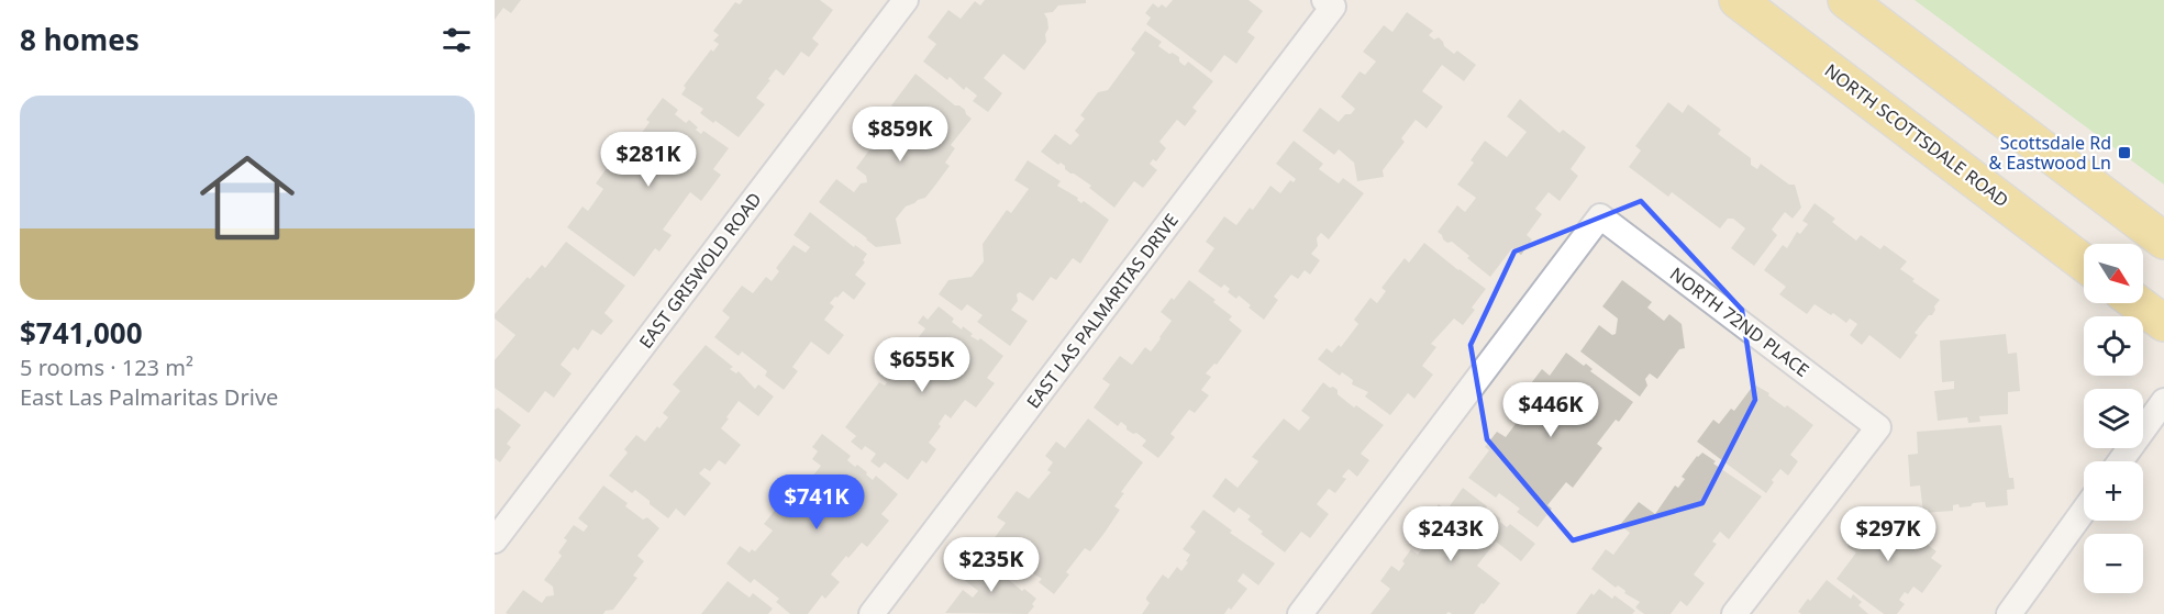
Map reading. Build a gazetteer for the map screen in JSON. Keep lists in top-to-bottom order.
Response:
{
  "streets": {
    "main road": ["NORTH SCOTTSDALE ROAD"],
    "street": ["EAST GRISWOLD ROAD", "EAST LAS PALMARITAS DRIVE", "NORTH 72ND PLACE"]
  },
  "places": {
    "transit": ["Scottsdale Rd & Eastwood Ln"]
  },
  "north": "bottom right",
  "page": {
    "heading": "8 homes",
    "list": [
      {
        "name": "$741,000",
        "note": "5 rooms · 123 m² · East Las Palmaritas Drive"
      }
    ],
    "price": [
      "$859K",
      "$281K",
      "$655K",
      "$446K",
      "$741K",
      "$243K",
      "$297K",
      "$235K"
    ],
    "map_buttons": ["+", "−"]
  }
}
